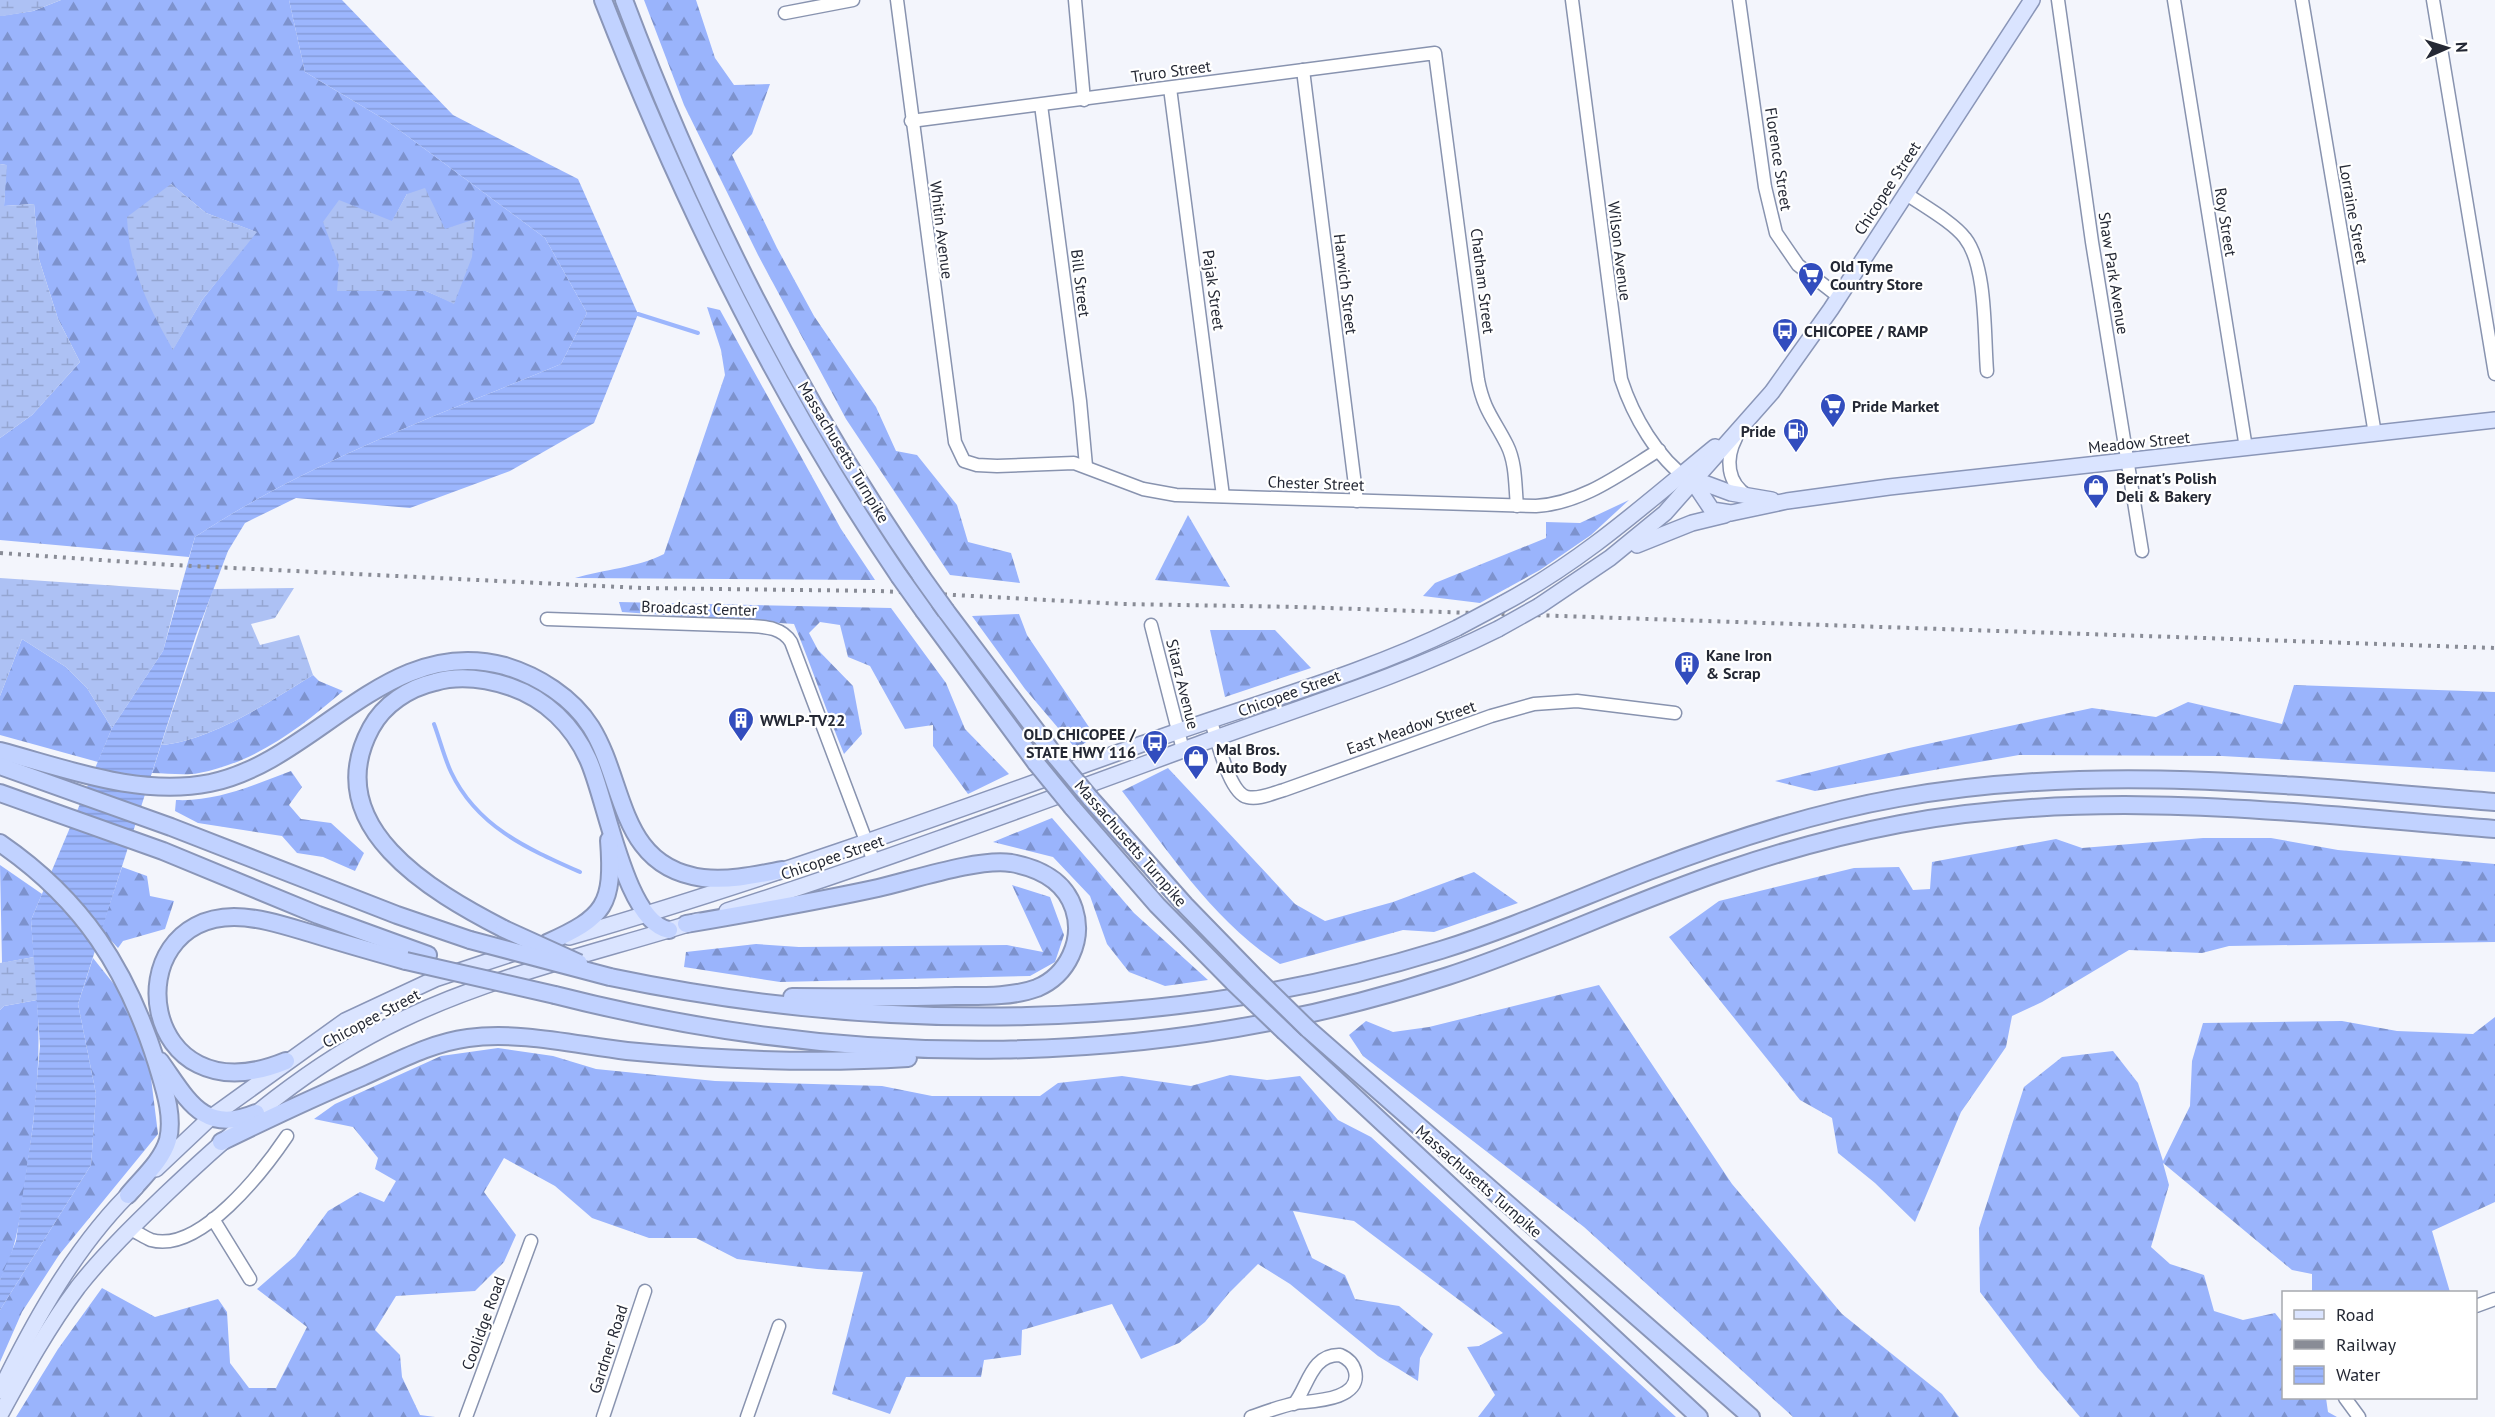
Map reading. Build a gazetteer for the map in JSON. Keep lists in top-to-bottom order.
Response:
{
  "streets": {
    "highway": ["Massachusetts Turnpike"],
    "main road": ["Chicopee Street", "Meadow Street"],
    "street": [
      "Truro Street",
      "Florence Street",
      "Lorraine Street",
      "Roy Street",
      "Whitin Avenue",
      "Wilson Avenue",
      "Shaw Park Avenue",
      "Chatham Street",
      "Bill Street",
      "Harwich Street",
      "Pajak Street",
      "Chester Street",
      "Broadcast Center",
      "Sitarz Avenue",
      "East Meadow Street",
      "Coolidge Road",
      "Gardner Road"
    ]
  },
  "crossings": [
    ["Truro Street", "Whitin Avenue"],
    ["Truro Street", "Chatham Street"],
    ["Truro Street", "Bill Street"],
    ["Truro Street", "Harwich Street"],
    ["Truro Street", "Pajak Street"],
    ["Florence Street", "Chicopee Street"],
    ["Chicopee Street", "Wilson Avenue"],
    ["Chicopee Street", "Meadow Street"],
    ["Chicopee Street", "Broadcast Center"],
    ["Chicopee Street", "Sitarz Avenue"],
    ["Chicopee Street", "East Meadow Street"],
    ["Lorraine Street", "Meadow Street"],
    ["Roy Street", "Meadow Street"],
    ["Whitin Avenue", "Chester Street"],
    ["Wilson Avenue", "Meadow Street"],
    ["Wilson Avenue", "Chester Street"],
    ["Shaw Park Avenue", "Meadow Street"],
    ["Chatham Street", "Chester Street"],
    ["Bill Street", "Chester Street"],
    ["Harwich Street", "Chester Street"],
    ["Pajak Street", "Chester Street"]
  ],
  "places": {
    "supermarket": ["Old Tyme Country Store", "Pride Market"],
    "bus stop": ["CHICOPEE / RAMP", "OLD CHICOPEE / STATE HWY 116"],
    "fuel station": ["Pride"],
    "shop": ["Bernat's Polish Deli & Bakery", "Mal Bros. Auto Body"],
    "building": ["Kane Iron & Scrap", "WWLP-TV22"]
  },
  "legend": ["Road", "Railway", "Water"],
  "north": "right"
}
